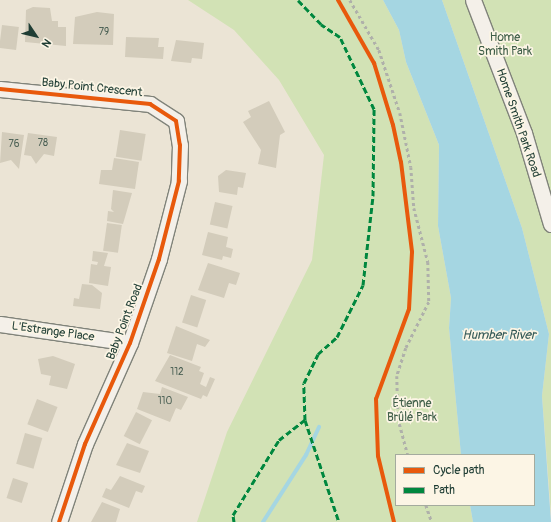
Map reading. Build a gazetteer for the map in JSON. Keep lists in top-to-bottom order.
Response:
{
  "streets": {
    "street": [
      "Baby Point Crescent",
      "Home Smith Park Road",
      "Baby Point Road",
      "L'Estrange Place"
    ]
  },
  "crossings": [
    ["Baby Point Crescent", "Baby Point Road"],
    ["Baby Point Road", "L'Estrange Place"]
  ],
  "water": ["Humber River"],
  "parks": ["Home Smith Park", "Étienne Brûlé Park"],
  "house_numbers": [
    "79",
    "78",
    "76",
    "112",
    "110"
  ],
  "legend": ["Cycle path", "Path"],
  "north": "bottom right"
}
